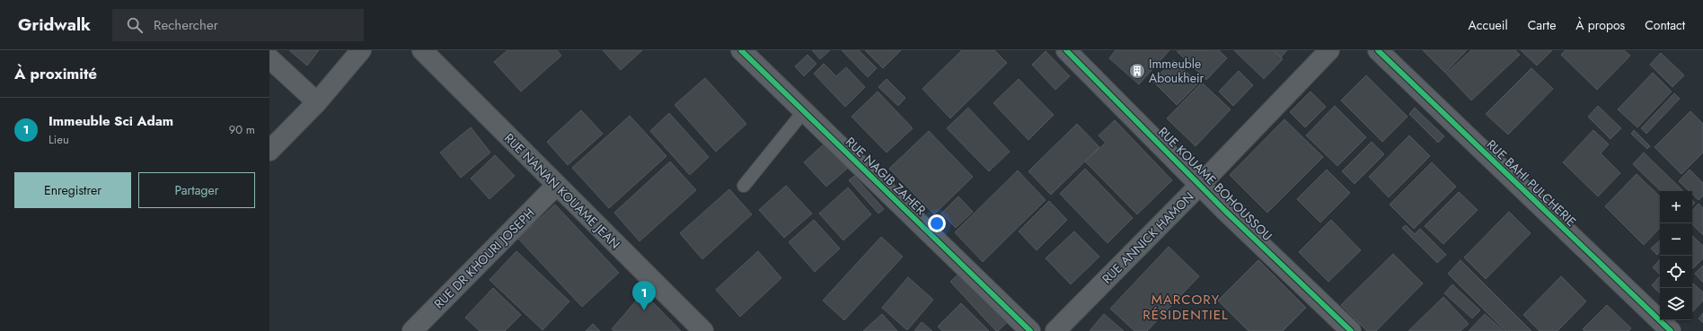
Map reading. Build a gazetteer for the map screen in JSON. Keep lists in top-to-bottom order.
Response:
{
  "streets": {
    "street": [
      "RUE NAGIB ZAHER",
      "RUE BAHI PULCHERIE",
      "RUE KOUAME BOHOUSSOU",
      "RUE NANAN KOUAME JEAN",
      "RUE ANNICK HAMON",
      "RUE DR KHOURI JOSEPH"
    ]
  },
  "crossings": [
    ["RUE KOUAME BOHOUSSOU", "RUE ANNICK HAMON"],
    ["RUE NANAN KOUAME JEAN", "RUE DR KHOURI JOSEPH"]
  ],
  "districts": ["MARCORY RÉSIDENTIEL"],
  "places": {
    "building": ["Immeuble Aboukheir"]
  },
  "page": {
    "header": "Gridwalk",
    "search": "Rechercher",
    "nav": [
      "Accueil",
      "Carte",
      "À propos",
      "Contact"
    ],
    "heading": "À proximité",
    "list": [
      {
        "mark": "1",
        "name": "Immeuble Sci Adam",
        "note": "Lieu",
        "value": "90 m"
      }
    ],
    "buttons": ["Enregistrer", "Partager"],
    "map_buttons": ["+", "−"],
    "pins": "1"
  }
}
